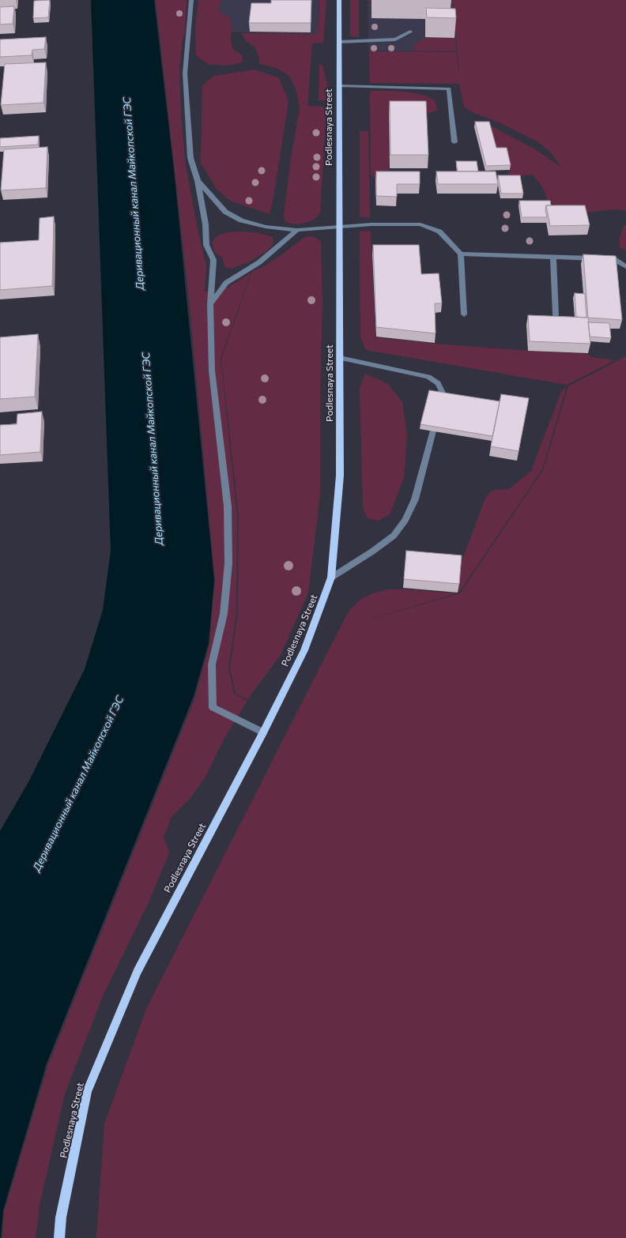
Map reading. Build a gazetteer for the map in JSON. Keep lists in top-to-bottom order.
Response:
{
  "streets": {
    "main road": ["Podlesnaya Street"]
  },
  "water": ["Деривационный канал Майкопской ГЭС"]
}
